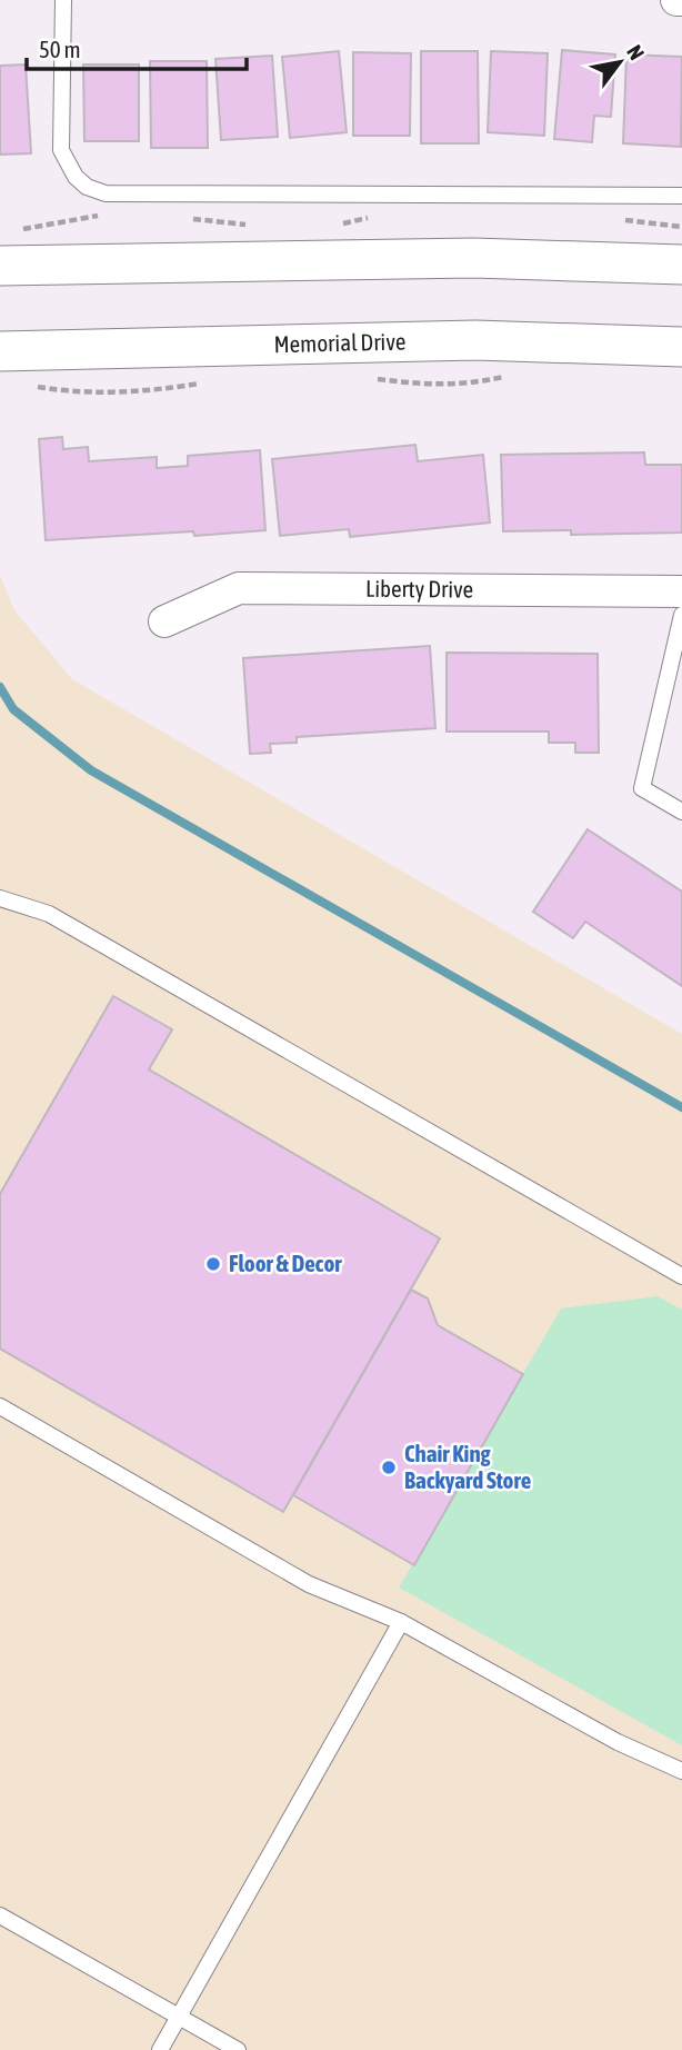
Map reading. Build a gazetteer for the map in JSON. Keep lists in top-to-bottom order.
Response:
{
  "streets": {
    "street": ["Memorial Drive", "Liberty Drive"]
  },
  "places": ["Floor & Decor", "Chair King Backyard Store"],
  "scale_bar": "50 m",
  "north": "top right"
}
